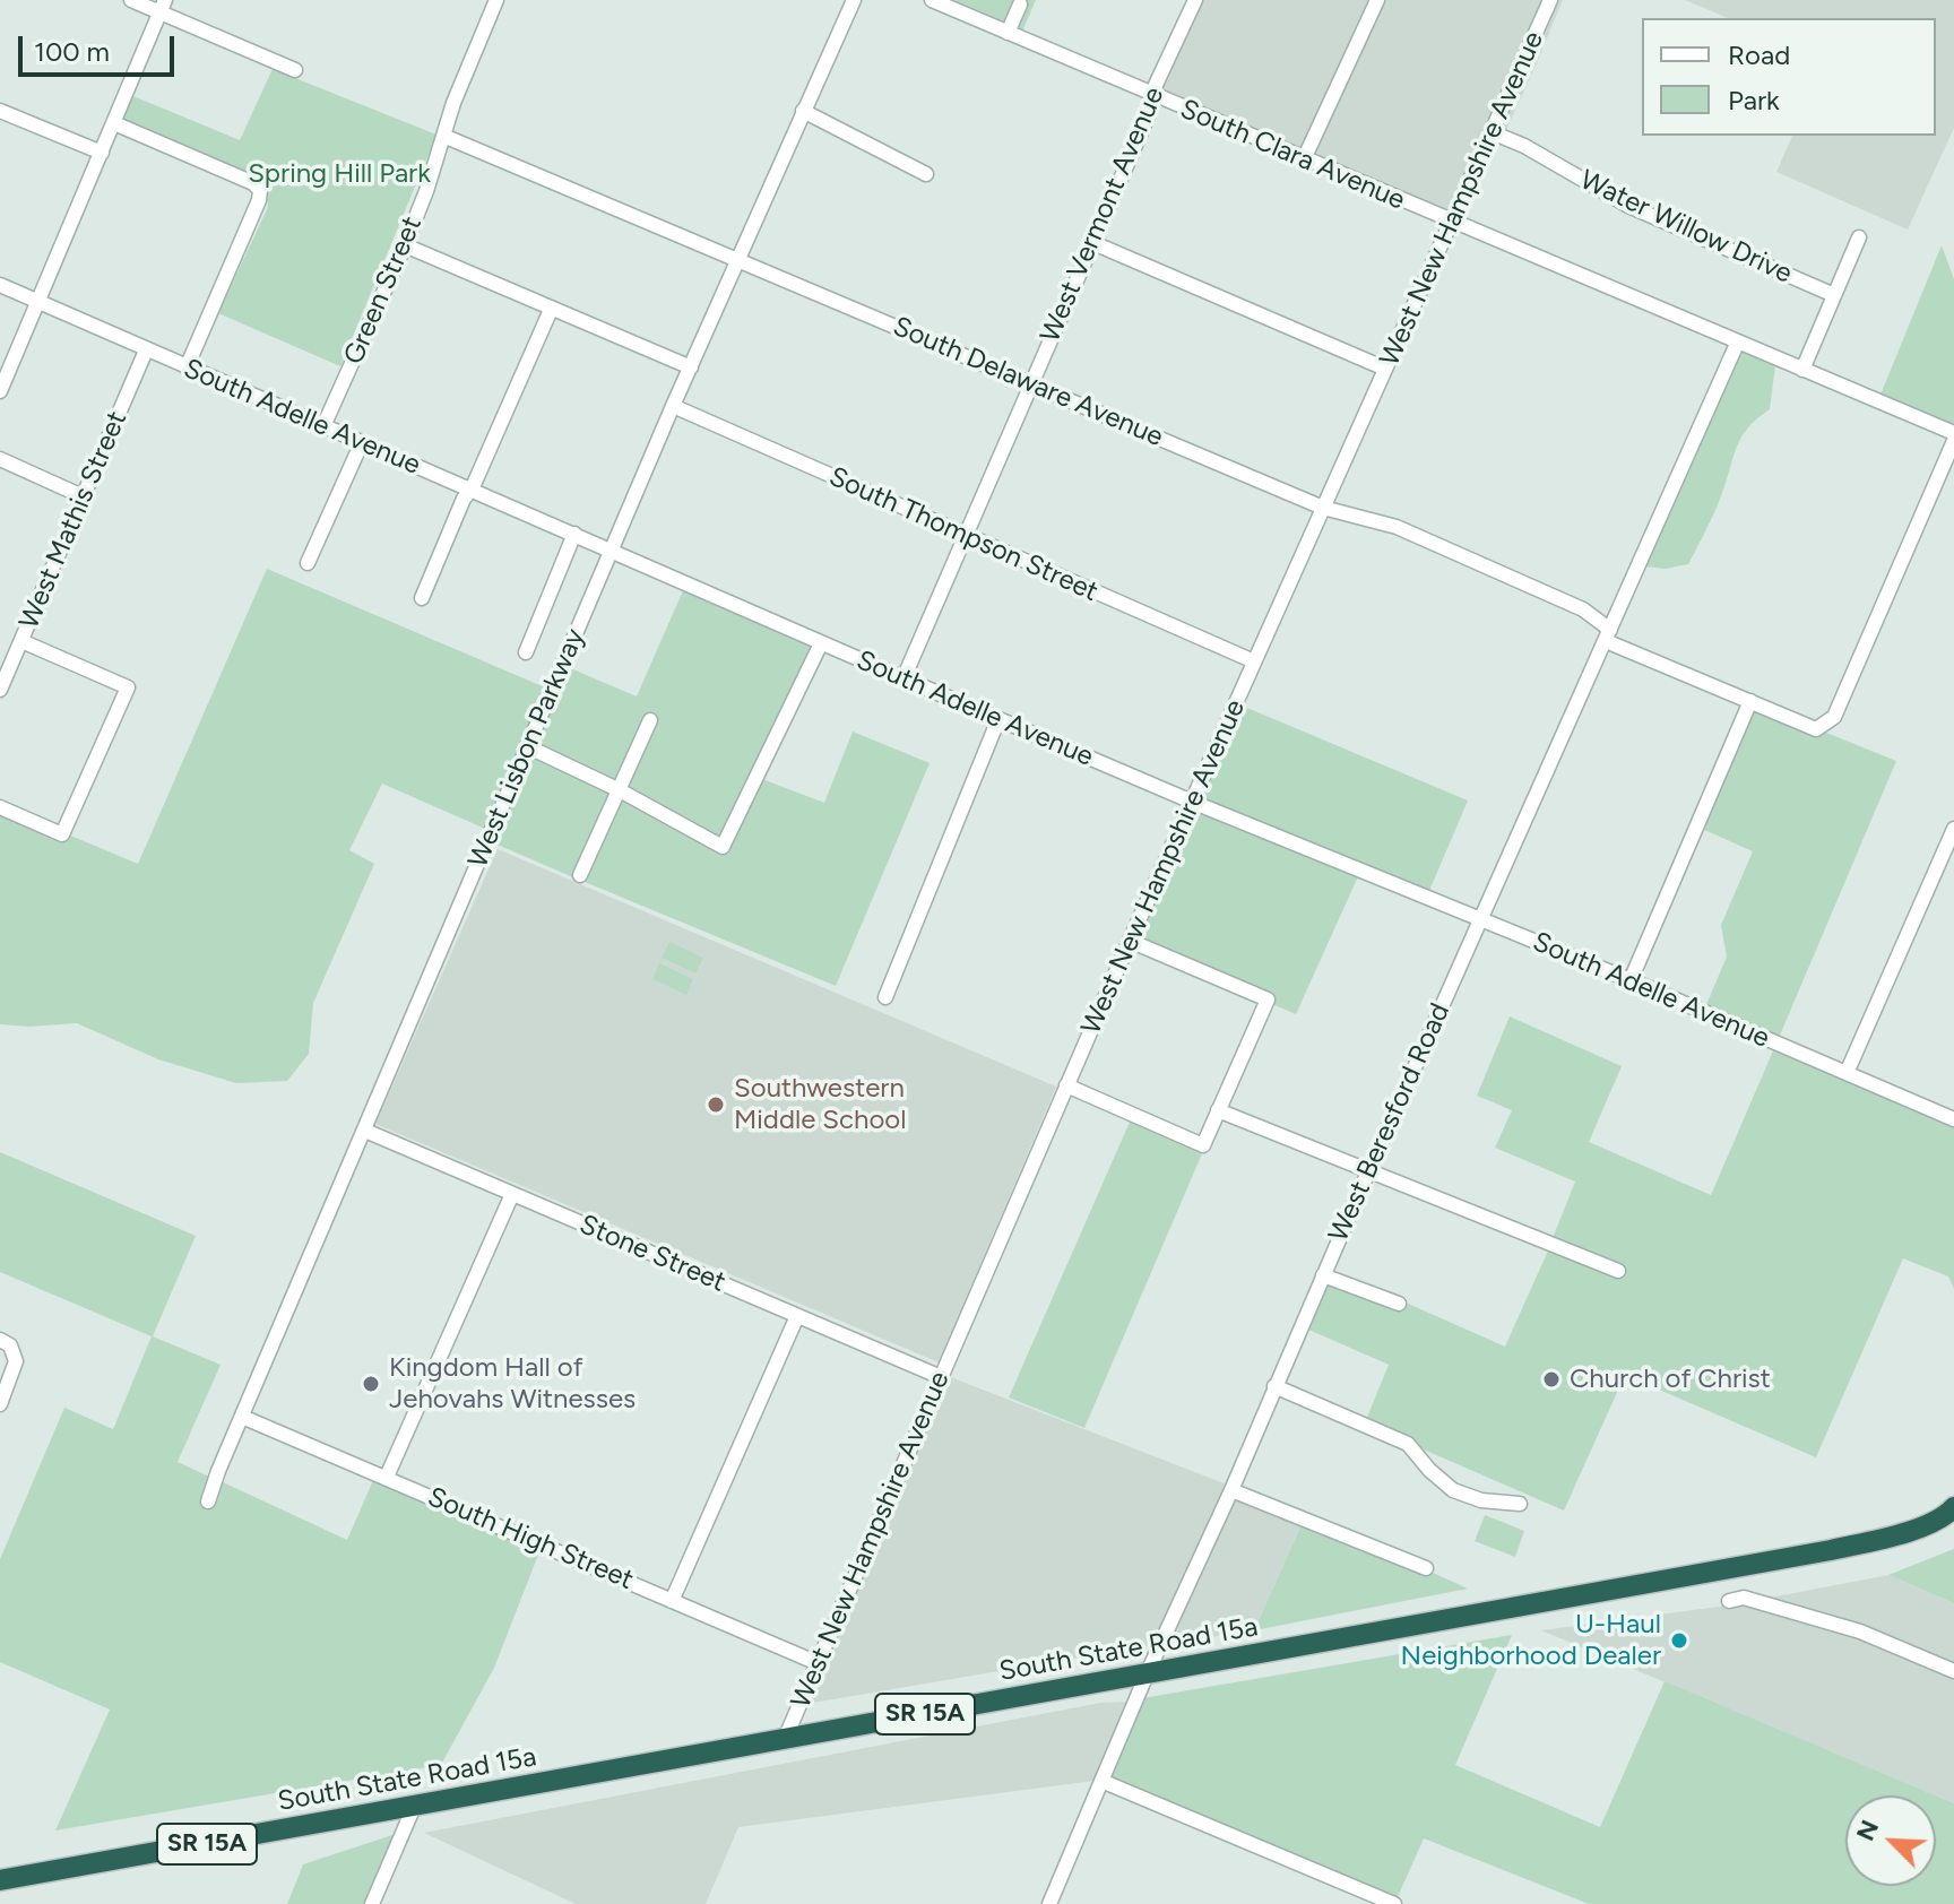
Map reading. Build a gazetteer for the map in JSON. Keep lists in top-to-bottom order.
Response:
{
  "streets": {
    "highway": ["South State Road 15a", "SR 15A"],
    "street": [
      "South Clara Avenue",
      "West New Hampshire Avenue",
      "West Vermont Avenue",
      "Water Willow Drive",
      "Green Street",
      "South Delaware Avenue",
      "South Adelle Avenue",
      "West Mathis Street",
      "South Thompson Street",
      "West Lisbon Parkway",
      "West Beresford Road",
      "Stone Street",
      "South High Street"
    ]
  },
  "crossings": [
    ["South Clara Avenue", "West New Hampshire Avenue"],
    ["South Clara Avenue", "West Vermont Avenue"],
    ["South Clara Avenue", "West Beresford Road"],
    ["West New Hampshire Avenue", "Water Willow Drive"],
    ["West New Hampshire Avenue", "South Delaware Avenue"],
    ["West New Hampshire Avenue", "South Adelle Avenue"],
    ["West New Hampshire Avenue", "South Thompson Street"],
    ["West New Hampshire Avenue", "Stone Street"],
    ["West New Hampshire Avenue", "South High Street"],
    ["West New Hampshire Avenue", "South State Road 15a"],
    ["West Vermont Avenue", "South Delaware Avenue"],
    ["West Vermont Avenue", "South Adelle Avenue"],
    ["West Vermont Avenue", "South Thompson Street"],
    ["Green Street", "South Delaware Avenue"],
    ["Green Street", "South Adelle Avenue"],
    ["South Delaware Avenue", "West Lisbon Parkway"],
    ["South Delaware Avenue", "West Beresford Road"],
    ["South Adelle Avenue", "West Mathis Street"],
    ["South Adelle Avenue", "West Lisbon Parkway"],
    ["South Adelle Avenue", "West Beresford Road"],
    ["South Thompson Street", "West Lisbon Parkway"],
    ["West Lisbon Parkway", "Stone Street"],
    ["West Lisbon Parkway", "South High Street"],
    ["West Beresford Road", "South State Road 15a"]
  ],
  "parks": ["Spring Hill Park"],
  "places": [
    "Southwestern Middle School",
    "Church of Christ",
    "Kingdom Hall of Jehovahs Witnesses",
    "U-Haul Neighborhood Dealer"
  ],
  "legend": ["Road", "Park"],
  "scale_bar": "100 m",
  "north": "top left"
}
